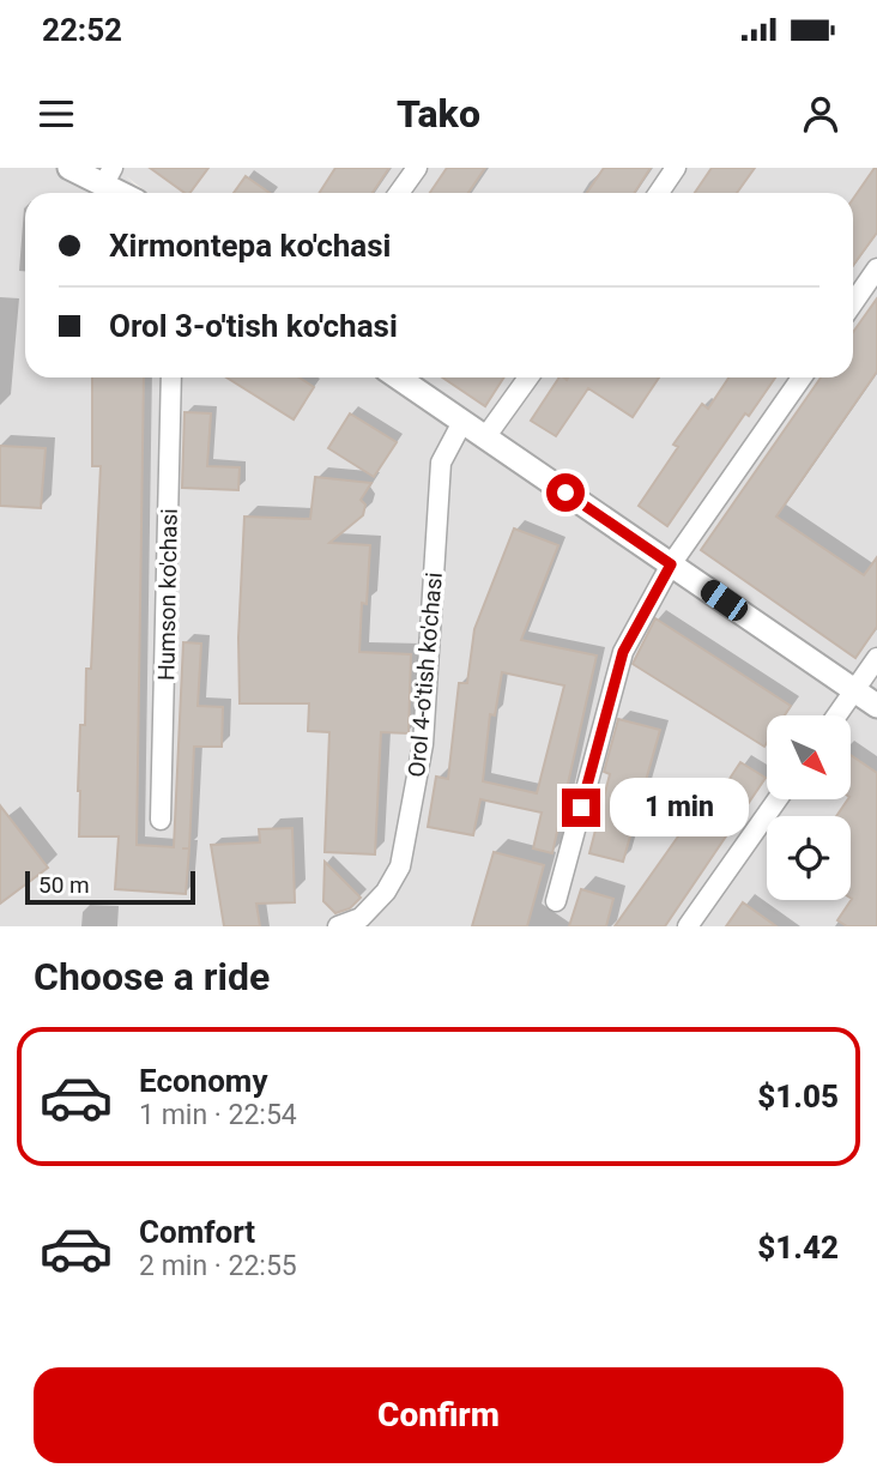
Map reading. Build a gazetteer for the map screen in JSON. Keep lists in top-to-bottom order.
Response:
{
  "streets": {
    "street": ["Humson ko'chasi", "Orol 4-o'tish ko'chasi"]
  },
  "scale_bar": "50 m",
  "north": "bottom right",
  "page": {
    "status": "22:52",
    "header": "Tako",
    "banner": ["Xirmontepa ko'chasi", "Orol 3-o'tish ko'chasi"],
    "bubble": "1 min",
    "scale": "50 m",
    "heading": "Choose a ride",
    "list": [
      {
        "name": "Economy",
        "note": "1 min · 22:54",
        "value": "$1.05"
      },
      {
        "name": "Comfort",
        "note": "2 min · 22:55",
        "value": "$1.42"
      }
    ],
    "buttons": "Confirm"
  }
}
